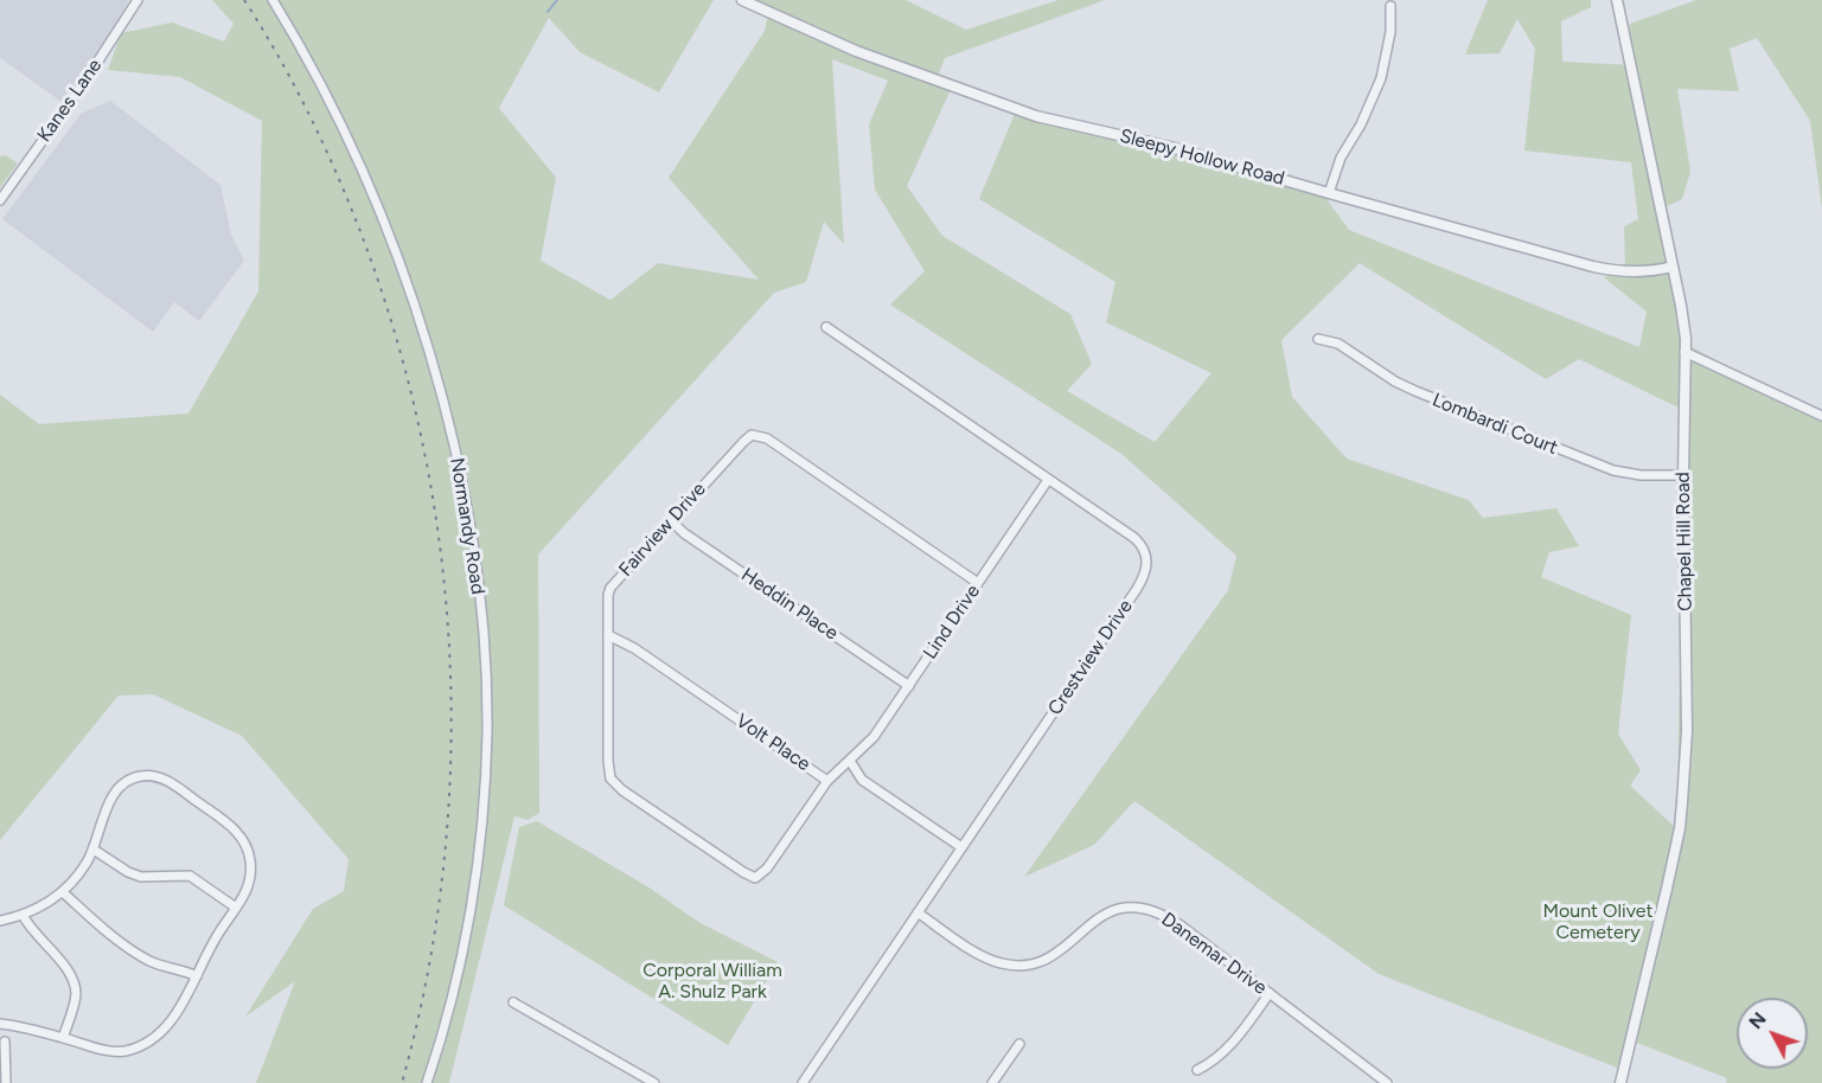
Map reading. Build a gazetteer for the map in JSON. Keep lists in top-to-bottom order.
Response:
{
  "streets": {
    "street": [
      "Kanes Lane",
      "Sleepy Hollow Road",
      "Lombardi Court",
      "Normandy Road",
      "Fairview Drive",
      "Chapel Hill Road",
      "Heddin Place",
      "Lind Drive",
      "Crestview Drive",
      "Volt Place",
      "Danemar Drive"
    ]
  },
  "crossings": [
    ["Sleepy Hollow Road", "Chapel Hill Road"],
    ["Lombardi Court", "Chapel Hill Road"],
    ["Fairview Drive", "Heddin Place"],
    ["Fairview Drive", "Lind Drive"],
    ["Fairview Drive", "Volt Place"],
    ["Heddin Place", "Lind Drive"],
    ["Lind Drive", "Crestview Drive"],
    ["Lind Drive", "Volt Place"],
    ["Crestview Drive", "Danemar Drive"]
  ],
  "parks": ["Mount Olivet Cemetery", "Corporal William A. Shulz Park"],
  "north": "top left"
}
